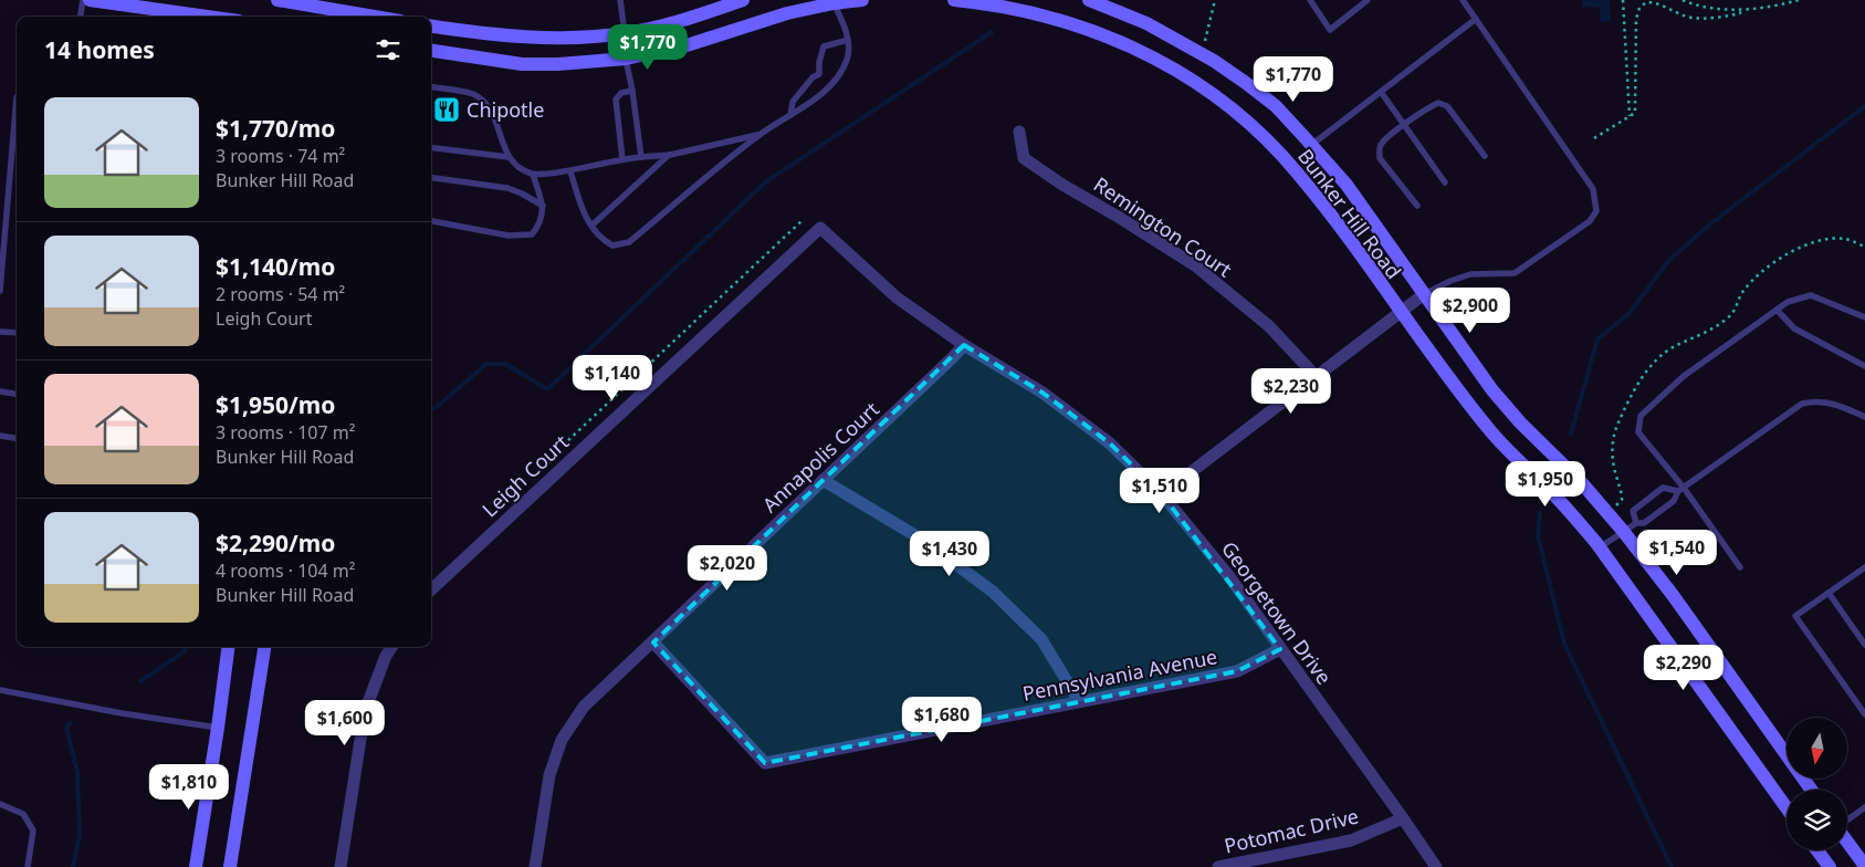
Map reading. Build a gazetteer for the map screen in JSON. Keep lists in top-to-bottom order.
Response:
{
  "streets": {
    "main road": ["Bunker Hill Road"],
    "street": [
      "Remington Court",
      "Annapolis Court",
      "Leigh Court",
      "Georgetown Drive",
      "Pennsylvania Avenue",
      "Potomac Drive"
    ]
  },
  "crossings": [
    ["Annapolis Court", "Georgetown Drive"],
    ["Annapolis Court", "Pennsylvania Avenue"],
    ["Leigh Court", "Georgetown Drive"],
    ["Georgetown Drive", "Pennsylvania Avenue"],
    ["Georgetown Drive", "Potomac Drive"]
  ],
  "places": {
    "restaurant": ["Chipotle"]
  },
  "north": "bottom",
  "page": {
    "heading": "14 homes",
    "price": [
      "$1,770",
      "$1,770",
      "$2,900",
      "$1,140",
      "$2,230",
      "$1,950",
      "$1,510",
      "$1,540",
      "$1,430",
      "$2,020",
      "$2,290",
      "$1,680",
      "$1,600",
      "$1,810"
    ],
    "list": [
      {
        "name": "$1,770/mo",
        "note": "3 rooms · 74 m² · Bunker Hill Road"
      },
      {
        "name": "$1,140/mo",
        "note": "2 rooms · 54 m² · Leigh Court"
      },
      {
        "name": "$1,950/mo",
        "note": "3 rooms · 107 m² · Bunker Hill Road"
      },
      {
        "name": "$2,290/mo",
        "note": "4 rooms · 104 m² · Bunker Hill Road"
      }
    ]
  }
}
